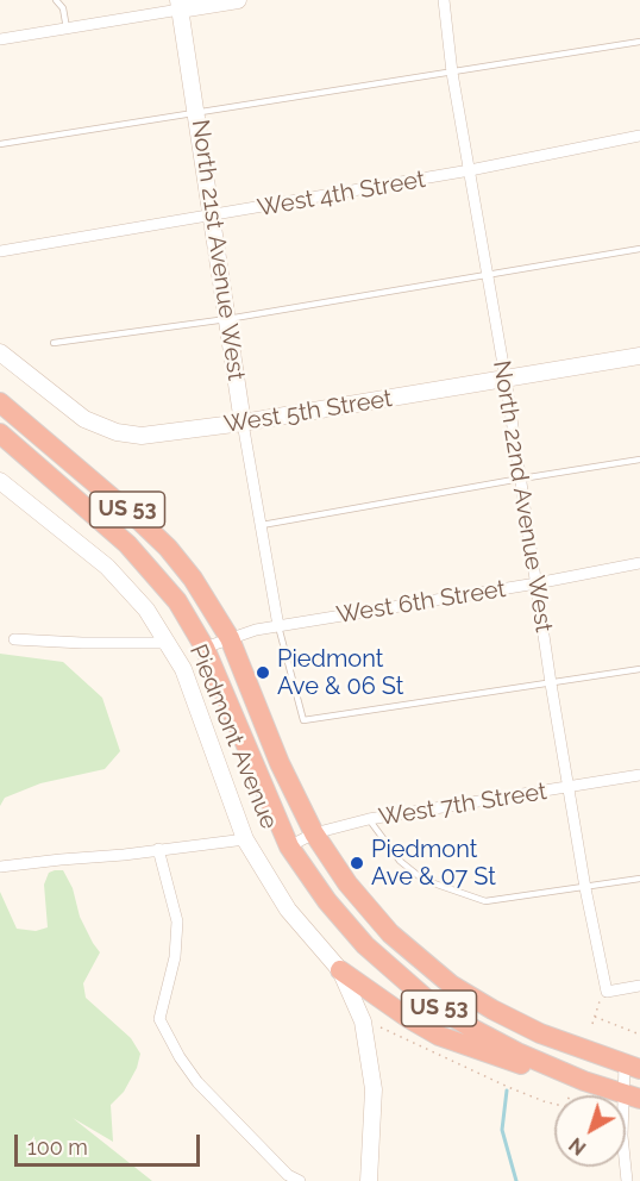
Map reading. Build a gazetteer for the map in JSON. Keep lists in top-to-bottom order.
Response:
{
  "streets": {
    "highway": ["US 53", "Piedmont Avenue"],
    "street": [
      "West 4th Street",
      "North 21st Avenue West",
      "West 5th Street",
      "North 22nd Avenue West",
      "West 6th Street",
      "West 7th Street"
    ]
  },
  "crossings": [
    ["West 4th Street", "North 21st Avenue West"],
    ["West 4th Street", "North 22nd Avenue West"],
    ["North 21st Avenue West", "West 5th Street"],
    ["North 21st Avenue West", "West 6th Street"],
    ["West 5th Street", "North 22nd Avenue West"],
    ["North 22nd Avenue West", "West 6th Street"],
    ["North 22nd Avenue West", "West 7th Street"],
    ["West 6th Street", "Piedmont Avenue"],
    ["Piedmont Avenue", "West 7th Street"]
  ],
  "places": ["Piedmont Ave & 06 St", "Piedmont Ave & 07 St"],
  "scale_bar": "100 m",
  "north": "bottom left"
}
